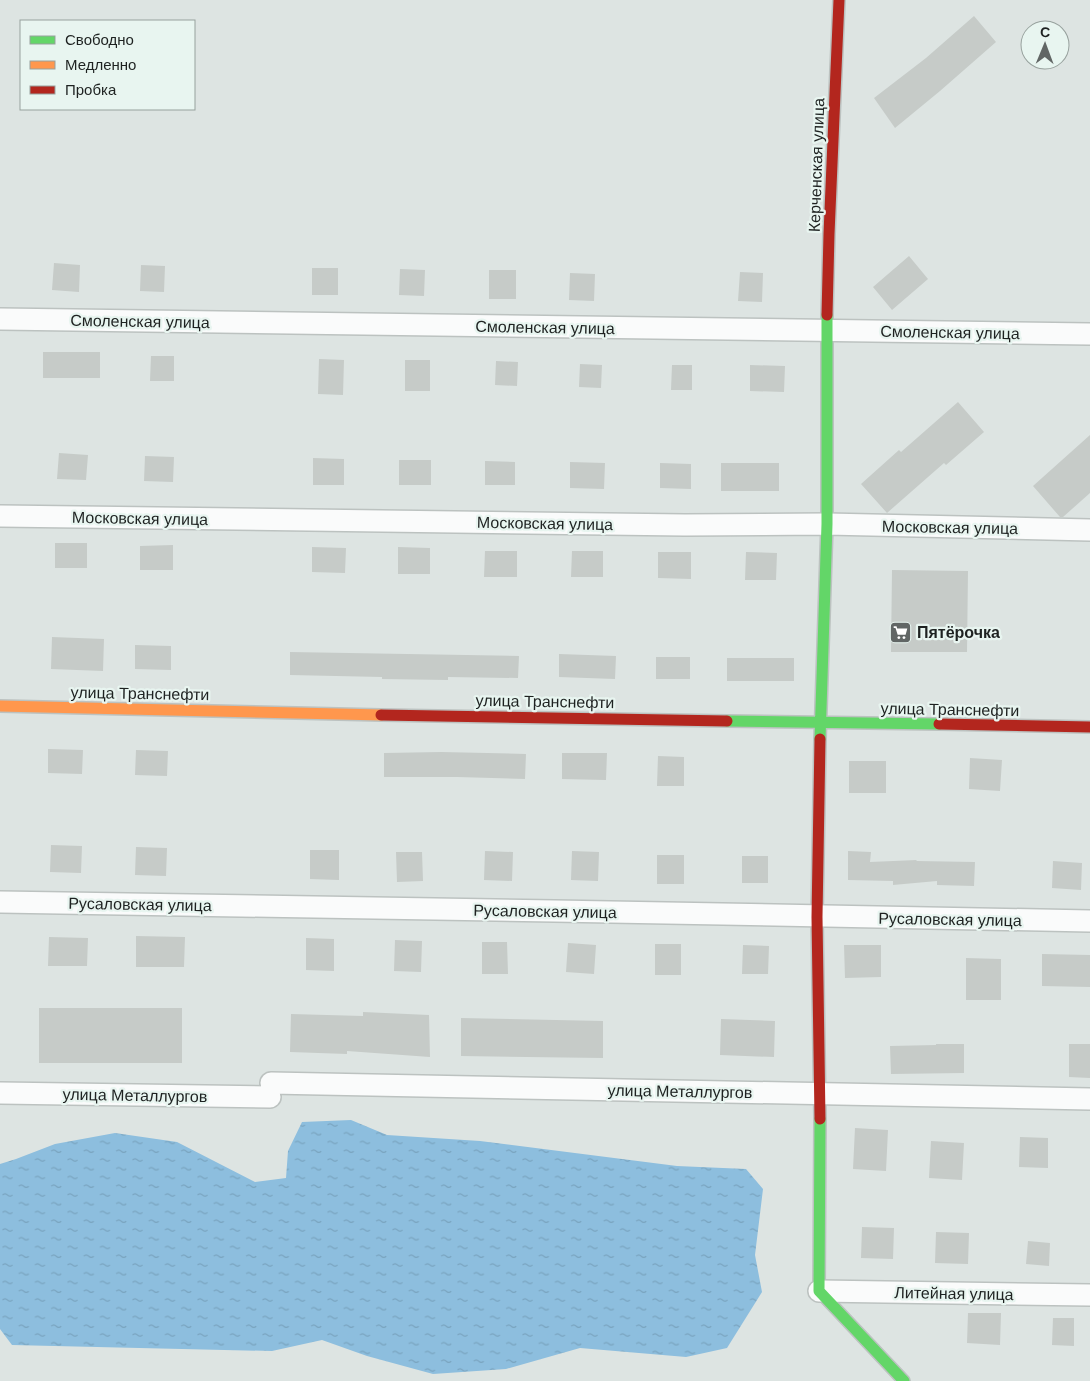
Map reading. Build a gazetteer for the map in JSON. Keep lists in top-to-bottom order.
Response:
{
  "streets": {
    "street": [
      "Керченская улица",
      "Смоленская улица",
      "Московская улица",
      "улица Транснефти",
      "Русаловская улица",
      "улица Металлургов",
      "Литейная улица"
    ]
  },
  "crossings": [
    ["Керченская улица", "Смоленская улица"],
    ["Керченская улица", "Московская улица"],
    ["Керченская улица", "улица Транснефти"],
    ["Керченская улица", "Русаловская улица"],
    ["Керченская улица", "улица Металлургов"],
    ["Керченская улица", "Литейная улица"]
  ],
  "places": {
    "supermarket": ["Пятёрочка"]
  },
  "legend": ["Свободно", "Медленно", "Пробка"],
  "north": "top"
}
